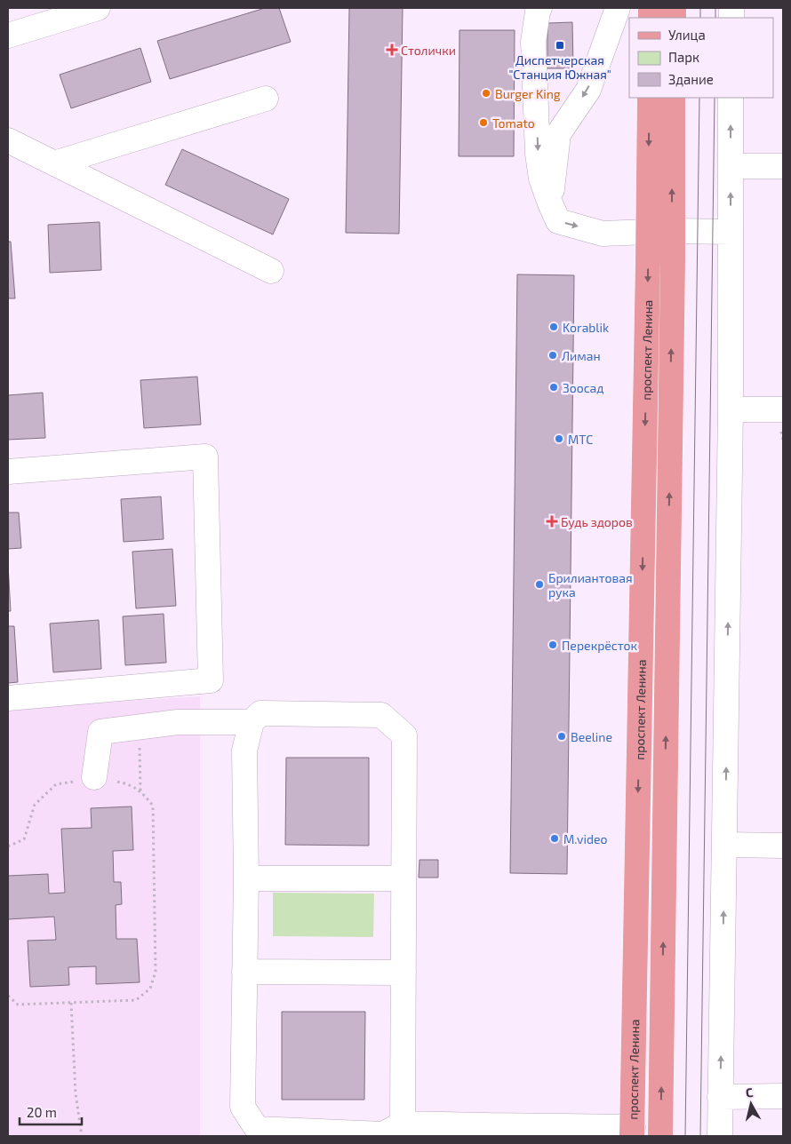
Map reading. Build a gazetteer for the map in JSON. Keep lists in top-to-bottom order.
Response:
{
  "streets": {
    "main road": ["проспект Ленина"]
  },
  "places": {
    "transit": ["Диспетчерская \"Станция Южная\""],
    "health": ["Столички", "Будь здоров"],
    "other": [
      "Burger King",
      "Tomato",
      "Korablik",
      "Лиман",
      "Зоосад",
      "МТС",
      "Брилиантовая рука",
      "Перекрёсток",
      "Beeline",
      "M.video"
    ]
  },
  "legend": ["Улица", "Парк", "Здание"],
  "scale_bar": "20 m",
  "north": "top"
}
